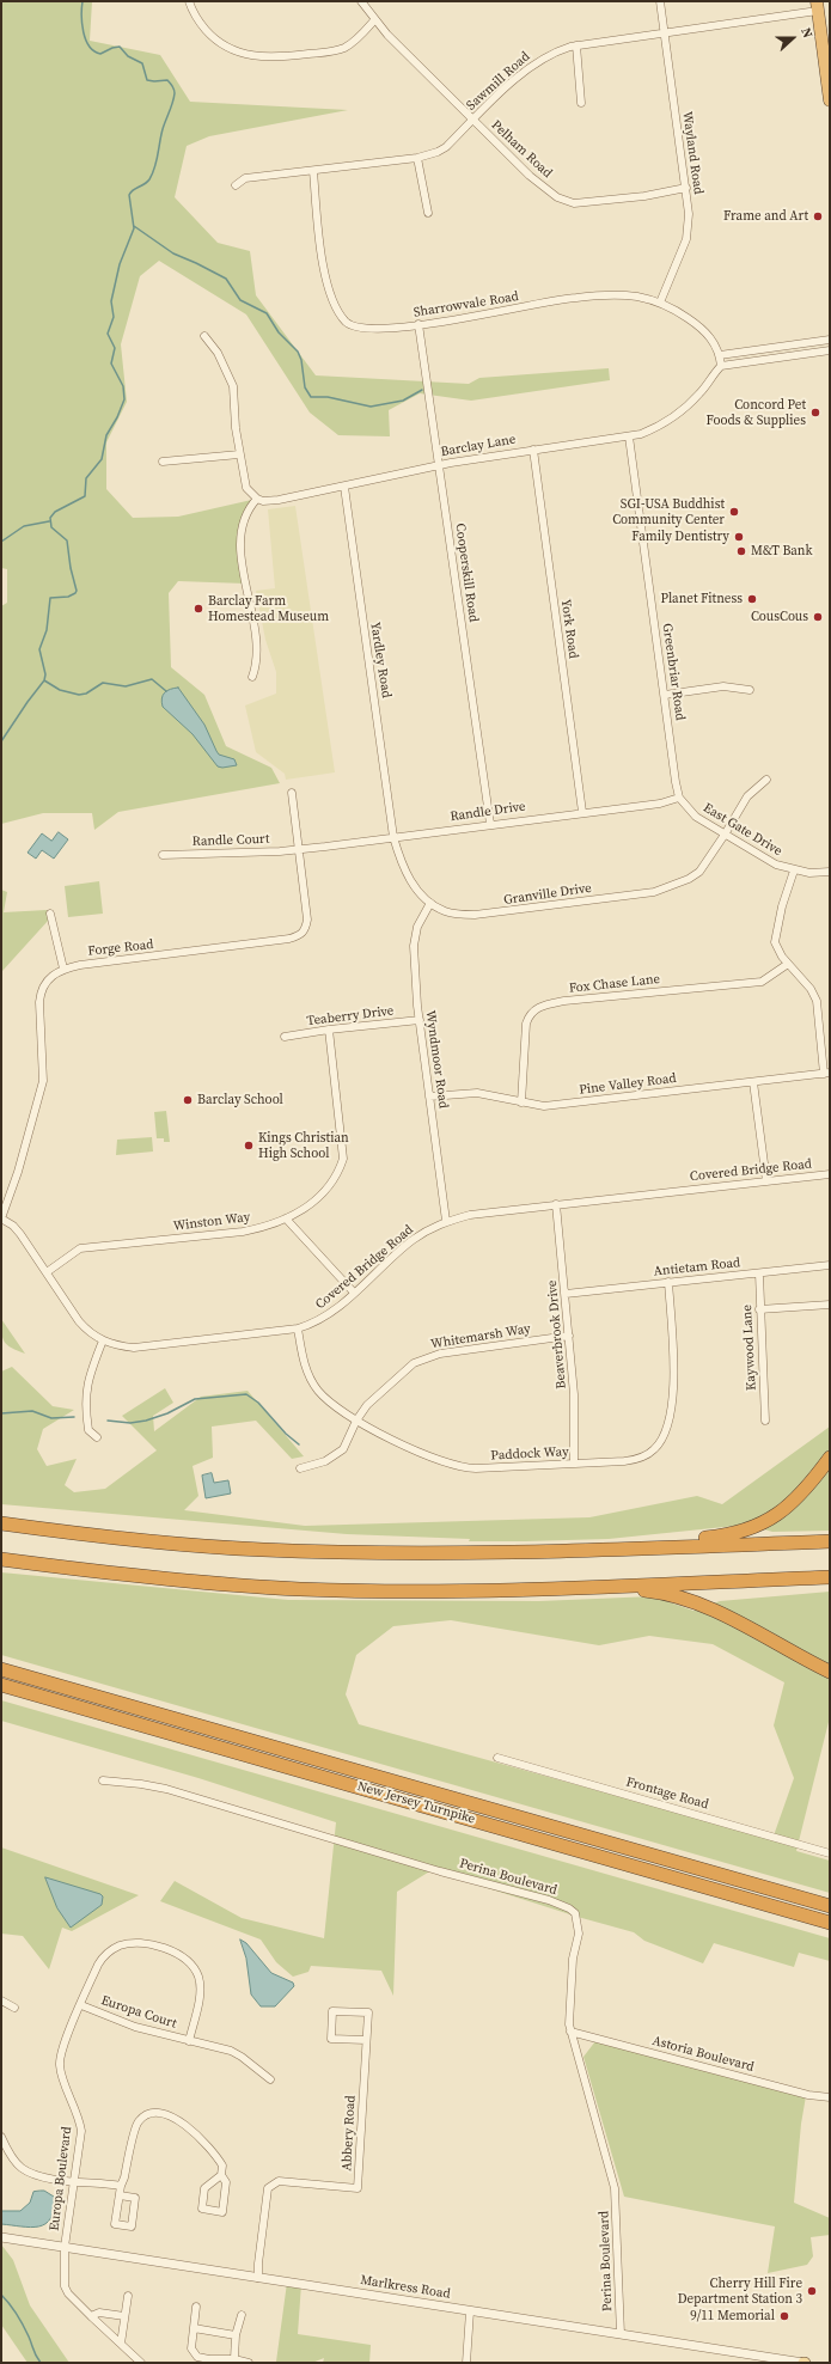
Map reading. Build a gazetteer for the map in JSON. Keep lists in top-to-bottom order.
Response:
{
  "streets": {
    "highway": ["New Jersey Turnpike"],
    "street": [
      "Sawmill Road",
      "Pelham Road",
      "Wayland Road",
      "Sharrowvale Road",
      "Barclay Lane",
      "Cooperskill Road",
      "York Road",
      "Yardley Road",
      "Greenbriar Road",
      "Randle Drive",
      "East Gate Drive",
      "Randle Court",
      "Granville Drive",
      "Forge Road",
      "Fox Chase Lane",
      "Teaberry Drive",
      "Wyndmoor Road",
      "Pine Valley Road",
      "Covered Bridge Road",
      "Winston Way",
      "Antietam Road",
      "Beaverbrook Drive",
      "Whitemarsh Way",
      "Kaywood Lane",
      "Paddock Way",
      "Frontage Road",
      "Perina Boulevard",
      "Europa Court",
      "Astoria Boulevard",
      "Abbery Road",
      "Europa Boulevard",
      "Marlkress Road"
    ]
  },
  "crossings": [
    ["Sawmill Road", "Pelham Road"],
    ["Sawmill Road", "Wayland Road"],
    ["Sawmill Road", "Sharrowvale Road"],
    ["Pelham Road", "Wayland Road"],
    ["Wayland Road", "Sharrowvale Road"],
    ["Sharrowvale Road", "Barclay Lane"],
    ["Sharrowvale Road", "Cooperskill Road"],
    ["Barclay Lane", "Cooperskill Road"],
    ["Barclay Lane", "York Road"],
    ["Barclay Lane", "Yardley Road"],
    ["Barclay Lane", "Greenbriar Road"],
    ["Cooperskill Road", "Randle Drive"],
    ["York Road", "Randle Drive"],
    ["Yardley Road", "Randle Drive"],
    ["Yardley Road", "Granville Drive"],
    ["Greenbriar Road", "Randle Drive"],
    ["Greenbriar Road", "East Gate Drive"],
    ["Randle Drive", "East Gate Drive"],
    ["Randle Drive", "Randle Court"],
    ["Randle Drive", "Granville Drive"],
    ["Randle Drive", "Forge Road"],
    ["East Gate Drive", "Granville Drive"],
    ["Randle Court", "Forge Road"],
    ["Granville Drive", "Wyndmoor Road"],
    ["Fox Chase Lane", "Pine Valley Road"],
    ["Teaberry Drive", "Wyndmoor Road"],
    ["Teaberry Drive", "Winston Way"],
    ["Wyndmoor Road", "Pine Valley Road"],
    ["Wyndmoor Road", "Covered Bridge Road"],
    ["Covered Bridge Road", "Winston Way"],
    ["Covered Bridge Road", "Beaverbrook Drive"],
    ["Covered Bridge Road", "Paddock Way"],
    ["Antietam Road", "Beaverbrook Drive"],
    ["Antietam Road", "Kaywood Lane"],
    ["Antietam Road", "Paddock Way"],
    ["Beaverbrook Drive", "Whitemarsh Way"],
    ["Beaverbrook Drive", "Paddock Way"],
    ["Whitemarsh Way", "Paddock Way"],
    ["Perina Boulevard", "Astoria Boulevard"],
    ["Perina Boulevard", "Marlkress Road"],
    ["Europa Court", "Europa Boulevard"],
    ["Abbery Road", "Marlkress Road"],
    ["Europa Boulevard", "Marlkress Road"]
  ],
  "places": [
    "Frame and Art",
    "Concord Pet Foods & Supplies",
    "SGI-USA Buddhist Community Center",
    "Family Dentistry",
    "M&T Bank",
    "Planet Fitness",
    "Barclay Farm Homestead Museum",
    "CousCous",
    "Barclay School",
    "Kings Christian High School",
    "Cherry Hill Fire Department Station 3",
    "9/11 Memorial"
  ],
  "north": "right"
}
